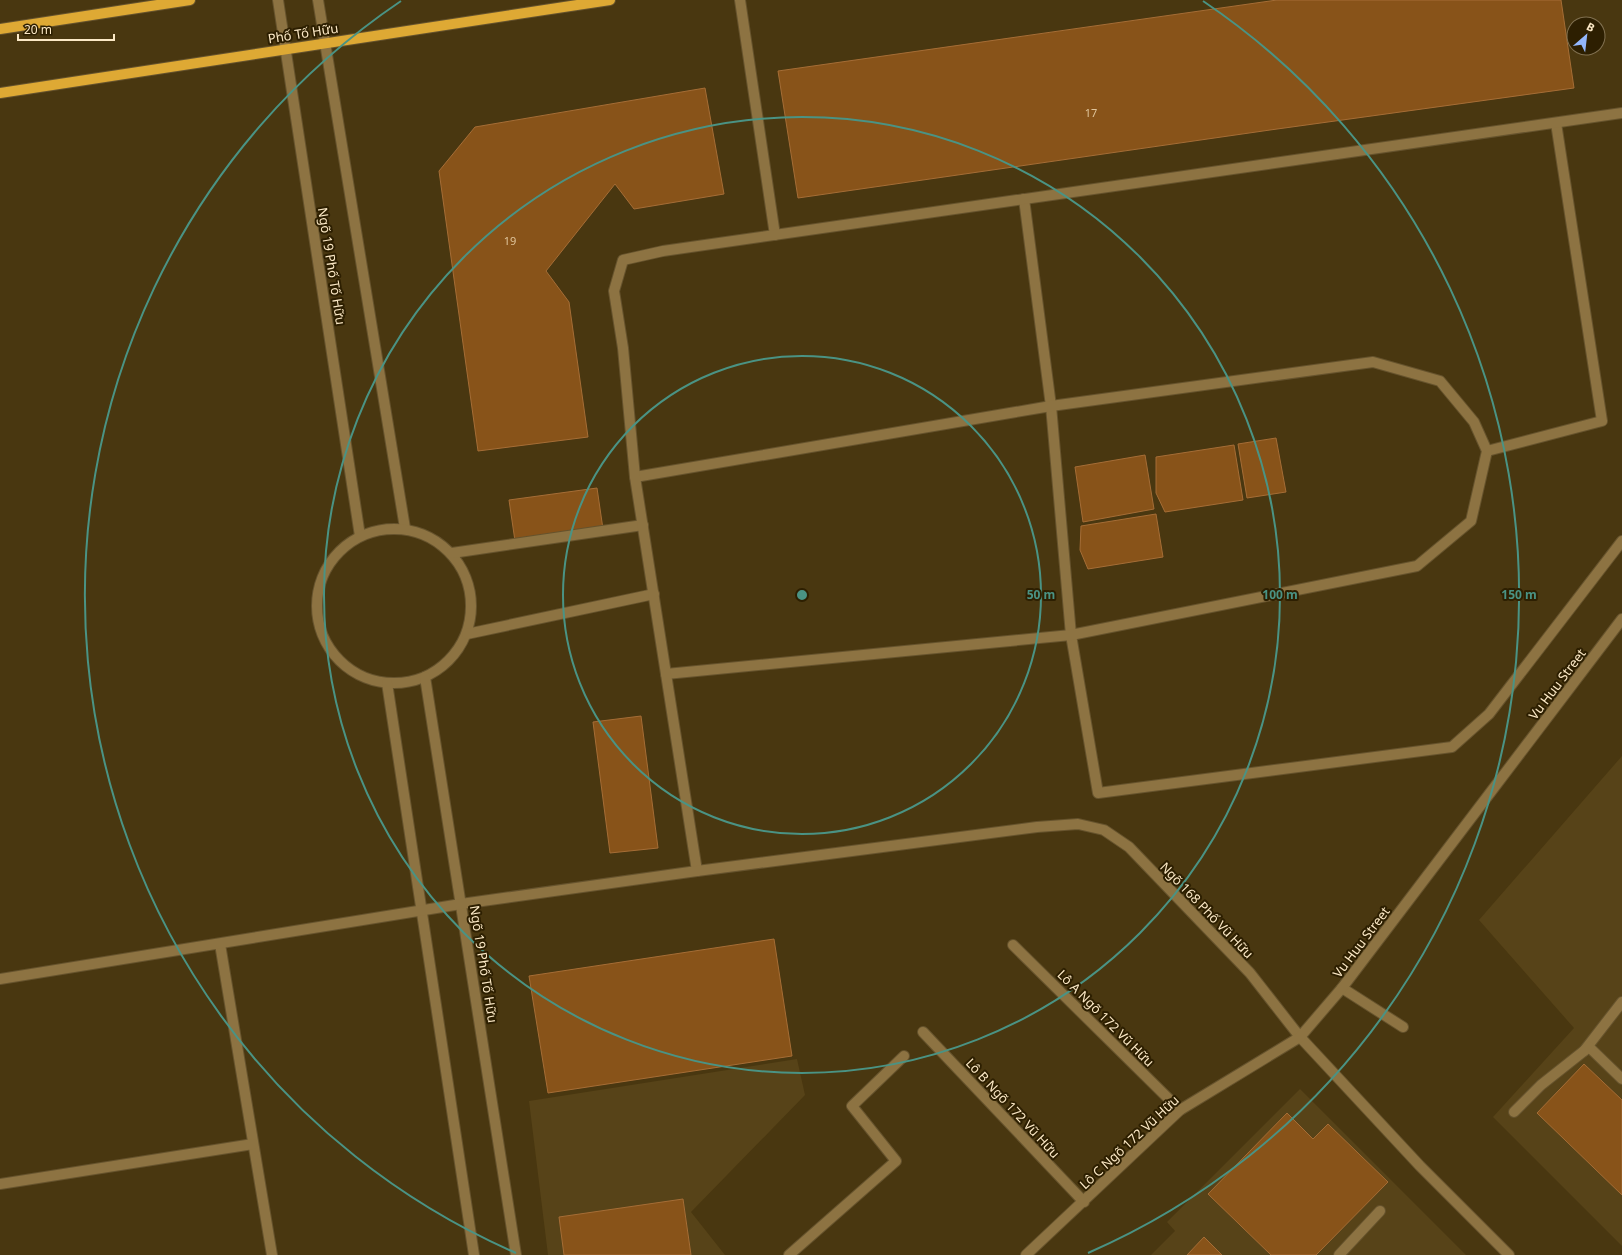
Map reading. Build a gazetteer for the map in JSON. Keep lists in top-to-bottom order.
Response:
{
  "streets": {
    "main road": ["Phố Tố Hữu"],
    "street": [
      "Ngõ 19 Phố Tố Hữu",
      "Vu Huu Street",
      "Ngõ 168 Phố Vũ Hữu",
      "Lô A Ngõ 172 Vũ Hữu",
      "Lô B Ngõ 172 Vũ Hữu",
      "Lô C Ngõ 172 Vũ Hữu"
    ]
  },
  "crossings": [
    ["Phố Tố Hữu", "Ngõ 19 Phố Tố Hữu"],
    ["Ngõ 19 Phố Tố Hữu", "Ngõ 168 Phố Vũ Hữu"],
    ["Vu Huu Street", "Ngõ 168 Phố Vũ Hữu"],
    ["Vu Huu Street", "Lô C Ngõ 172 Vũ Hữu"],
    ["Ngõ 168 Phố Vũ Hữu", "Lô C Ngõ 172 Vũ Hữu"],
    ["Lô A Ngõ 172 Vũ Hữu", "Lô C Ngõ 172 Vũ Hữu"],
    ["Lô B Ngõ 172 Vũ Hữu", "Lô C Ngõ 172 Vũ Hữu"]
  ],
  "house_numbers": ["17", "19"],
  "scale_bar": "20 m",
  "north": "top right",
  "rings": ["50 m", "100 m", "150 m"]
}
